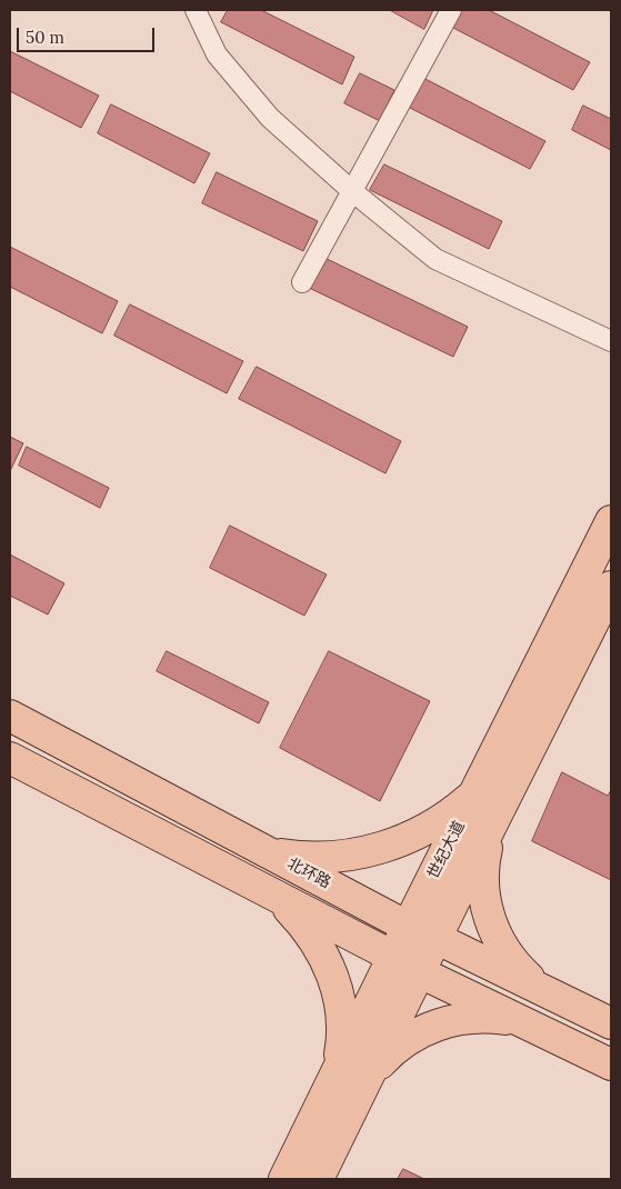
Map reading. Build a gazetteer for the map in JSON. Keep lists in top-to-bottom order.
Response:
{
  "streets": {
    "main road": ["世纪大道", "北环路"]
  },
  "crossings": [
    ["世纪大道", "北环路"]
  ],
  "scale_bar": "50 m"
}
